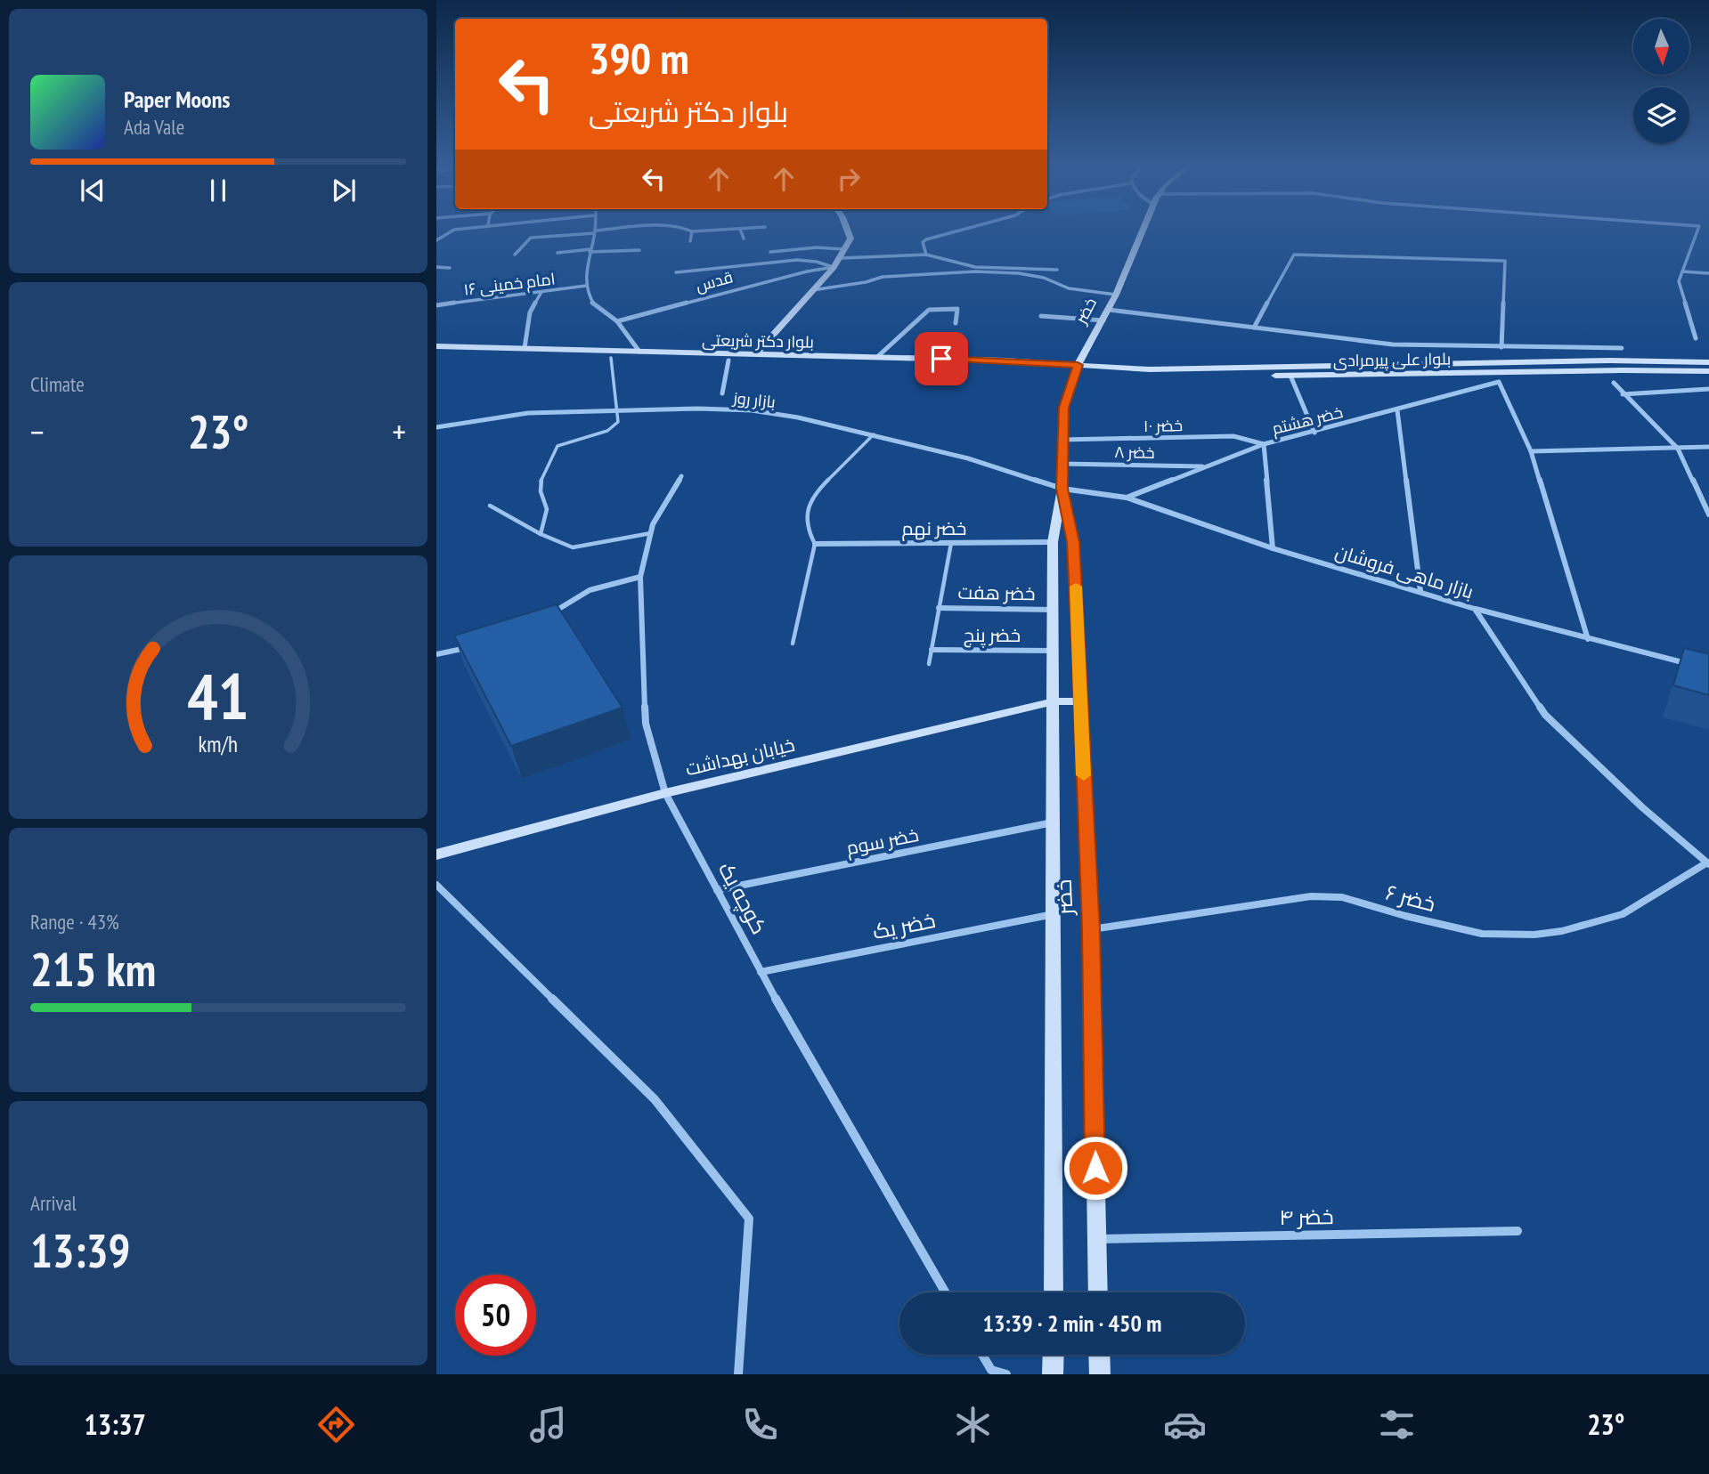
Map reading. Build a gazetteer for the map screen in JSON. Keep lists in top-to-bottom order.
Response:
{
  "streets": {
    "main road": [
      "خضر",
      "بلوار دکتر شریعتی",
      "بلوار علی پیرمرادی",
      "خیابان بهداشت"
    ],
    "street": [
      "قدس",
      "امام خمینی ۱۶",
      "بازار روز",
      "خضر هشتم",
      "خضر ۱۰",
      "خضر ۸",
      "خضر نهم",
      "بازار ماهی فروشان",
      "خضر هفت",
      "خضر پنج",
      "خضر سوم",
      "کوچه یک",
      "خضر ۶",
      "خضر یک",
      "خضر ۴"
    ]
  },
  "crossings": [
    ["خضر", "بلوار دکتر شریعتی"],
    ["خضر", "بلوار علی پیرمرادی"],
    ["خضر", "بازار روز"],
    ["خضر", "خضر ۱۰"],
    ["خضر", "خضر ۸"],
    ["خضر", "خضر نهم"],
    ["خضر", "بازار ماهی فروشان"],
    ["خضر", "خضر هفت"],
    ["خضر", "خضر پنج"],
    ["خضر", "خیابان بهداشت"],
    ["خضر", "خضر سوم"],
    ["خضر", "خضر ۶"],
    ["خضر", "خضر یک"],
    ["خضر", "خضر ۴"],
    ["بلوار دکتر شریعتی", "بلوار علی پیرمرادی"],
    ["بازار روز", "بازار ماهی فروشان"],
    ["خضر هشتم", "خضر ۱۰"],
    ["خضر هشتم", "خضر ۸"],
    ["خضر هشتم", "بازار ماهی فروشان"],
    ["بازار ماهی فروشان", "خضر ۶"],
    ["خیابان بهداشت", "کوچه یک"],
    ["خضر سوم", "کوچه یک"],
    ["کوچه یک", "خضر یک"]
  ],
  "north": "bottom",
  "page": {
    "turn": ["390 m", "بلوار دکتر شریعتی"],
    "song": ["Paper Moons", "Ada Vale"],
    "tile": [
      "Climate",
      ["Range · 43%", "215 km"],
      ["Arrival", "13:39"]
    ],
    "heat": ["−", "23°", "+"],
    "limit": "50",
    "trip": "13:39 · 2 min · 450 m",
    "tabs": ["13:37", "23°"],
    "gauge": ["41", "km/h"]
  }
}
